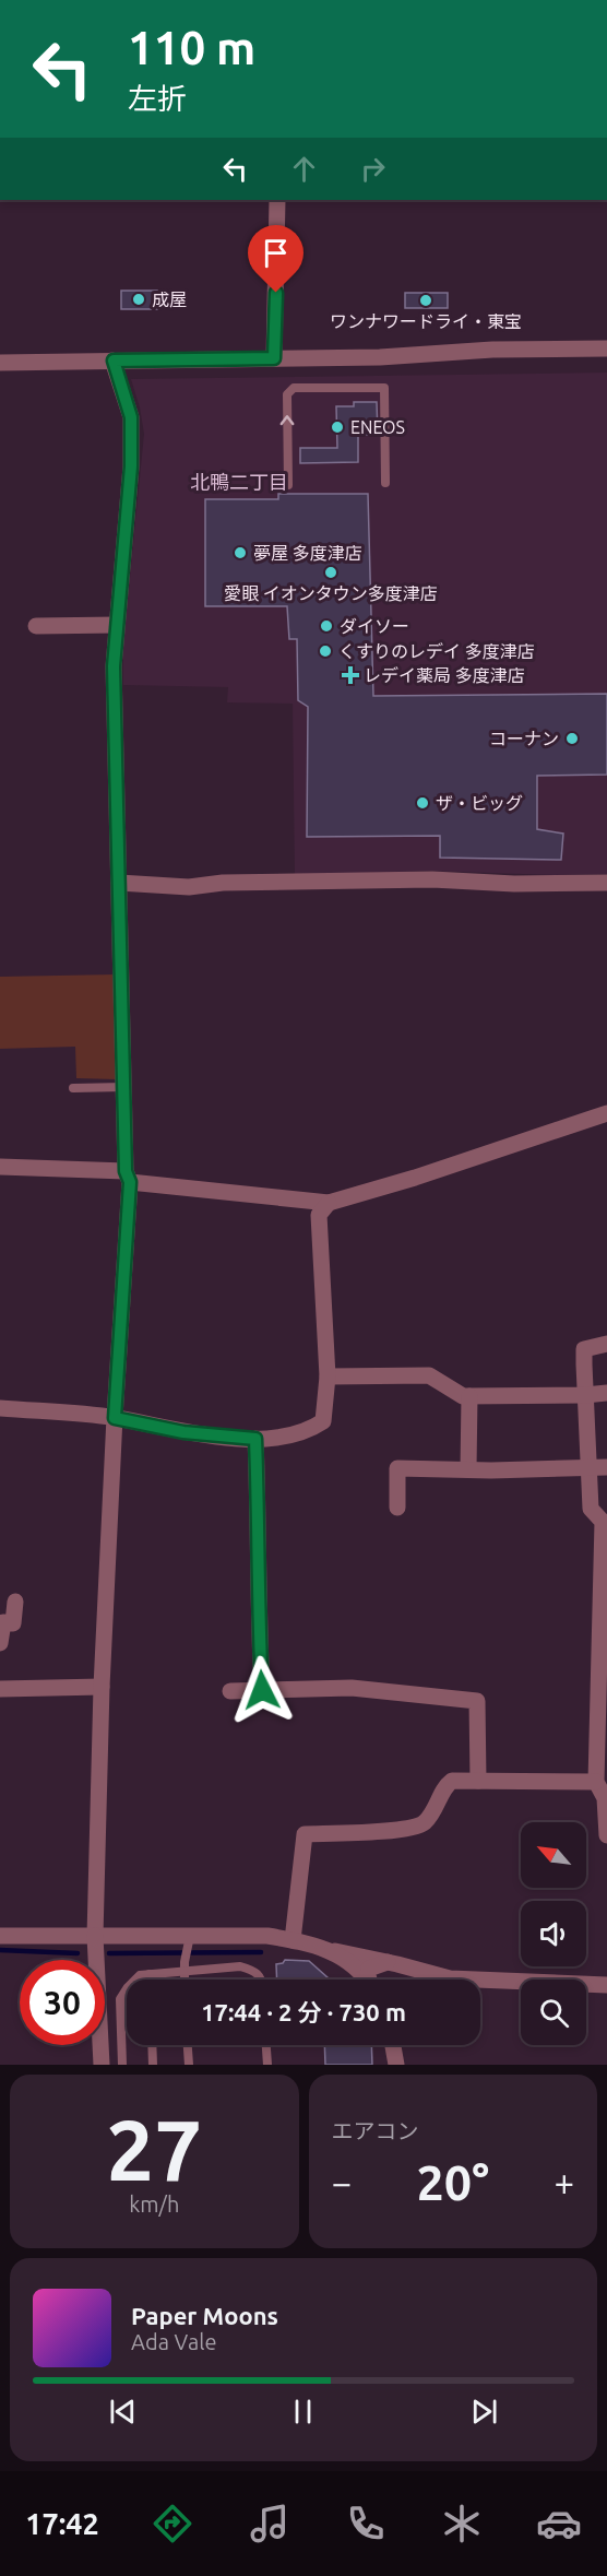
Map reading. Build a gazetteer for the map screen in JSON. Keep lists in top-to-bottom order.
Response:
{
  "districts": ["北鴨二丁目"],
  "places": {
    "other": [
      "成屋",
      "ワンナワードライ・東宝",
      "ENEOS",
      "夢屋 多度津店",
      "愛眼 イオンタウン多度津店",
      "ダイソー",
      "くすりのレデイ 多度津店",
      "コーナン",
      "ザ・ビッグ"
    ],
    "health": ["レデイ薬局 多度津店"]
  },
  "north": "top left",
  "page": {
    "turn": ["110 m", "左折"],
    "limit": "30",
    "trip": "17:44 · 2 分 · 730 m",
    "tile": [
      ["27", "km/h"],
      "エアコン"
    ],
    "heat": ["−", "20°", "+"],
    "song": ["Paper Moons", "Ada Vale"],
    "tabs": "17:42"
  }
}
